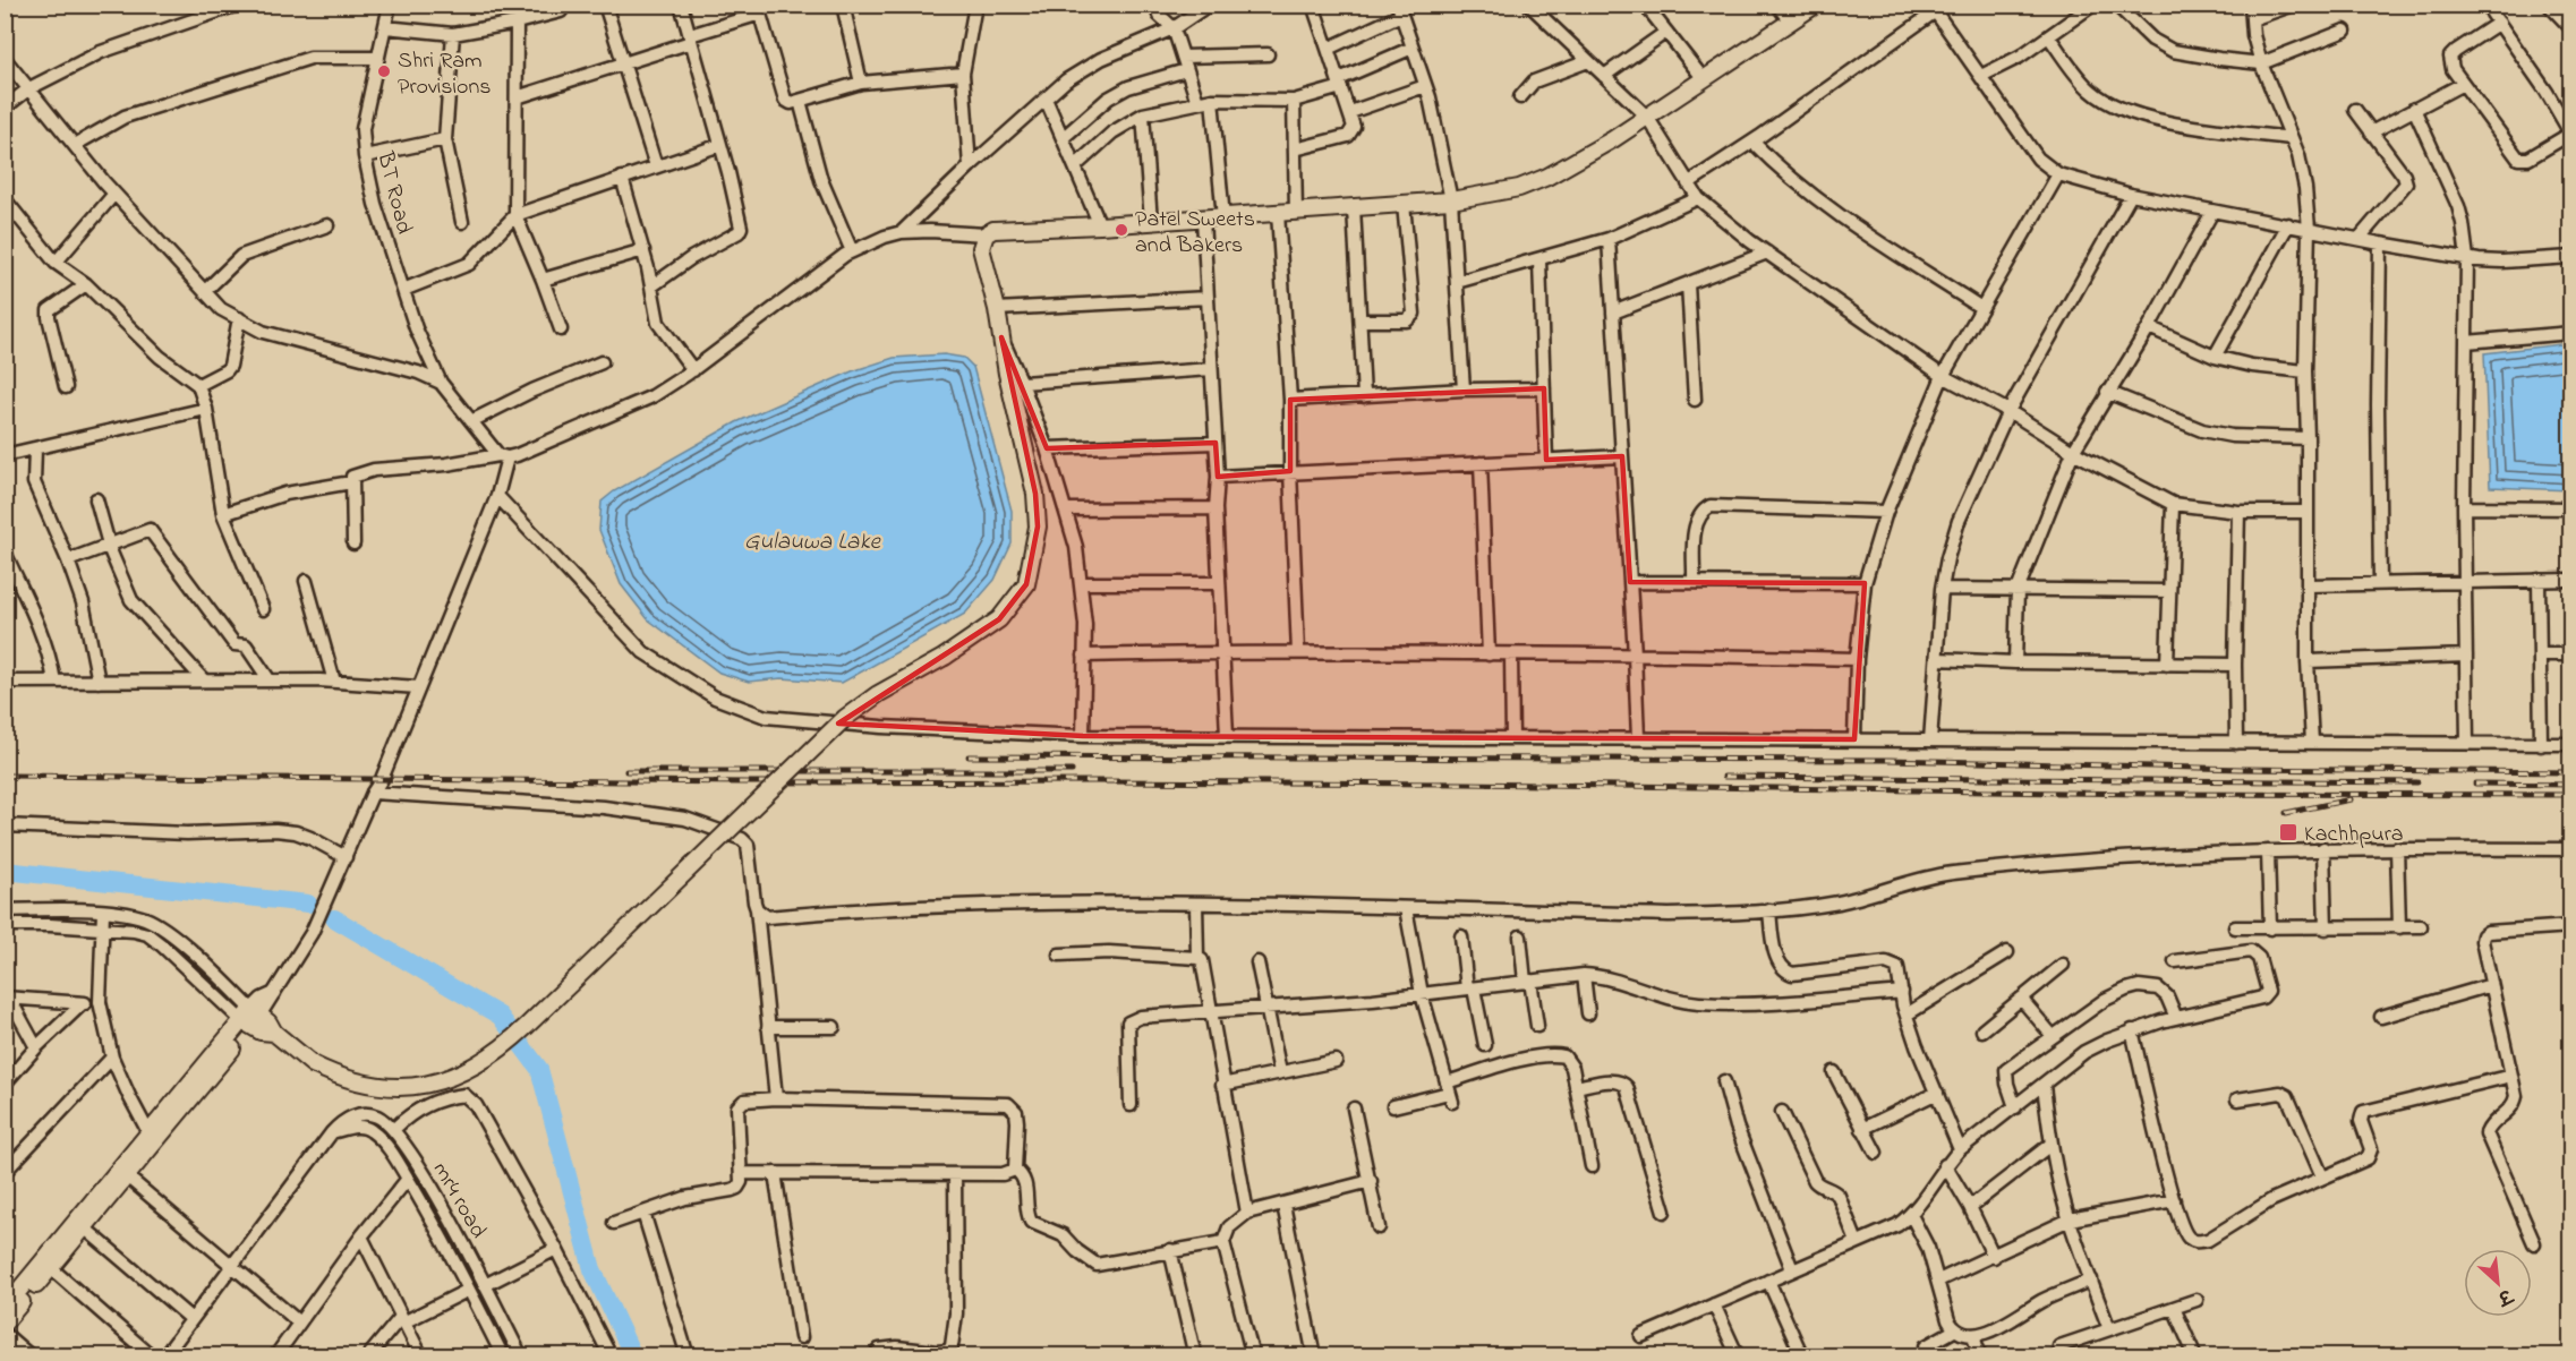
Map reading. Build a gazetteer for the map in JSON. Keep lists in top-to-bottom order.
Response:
{
  "streets": {
    "street": ["BT Road", "mr4 road"]
  },
  "water": ["Gulauwa Lake"],
  "places": {
    "other": ["Shri Ram Provisions", "Patel Sweets and Bakers"],
    "transit": ["Kachhpura"]
  },
  "north": "bottom right"
}
